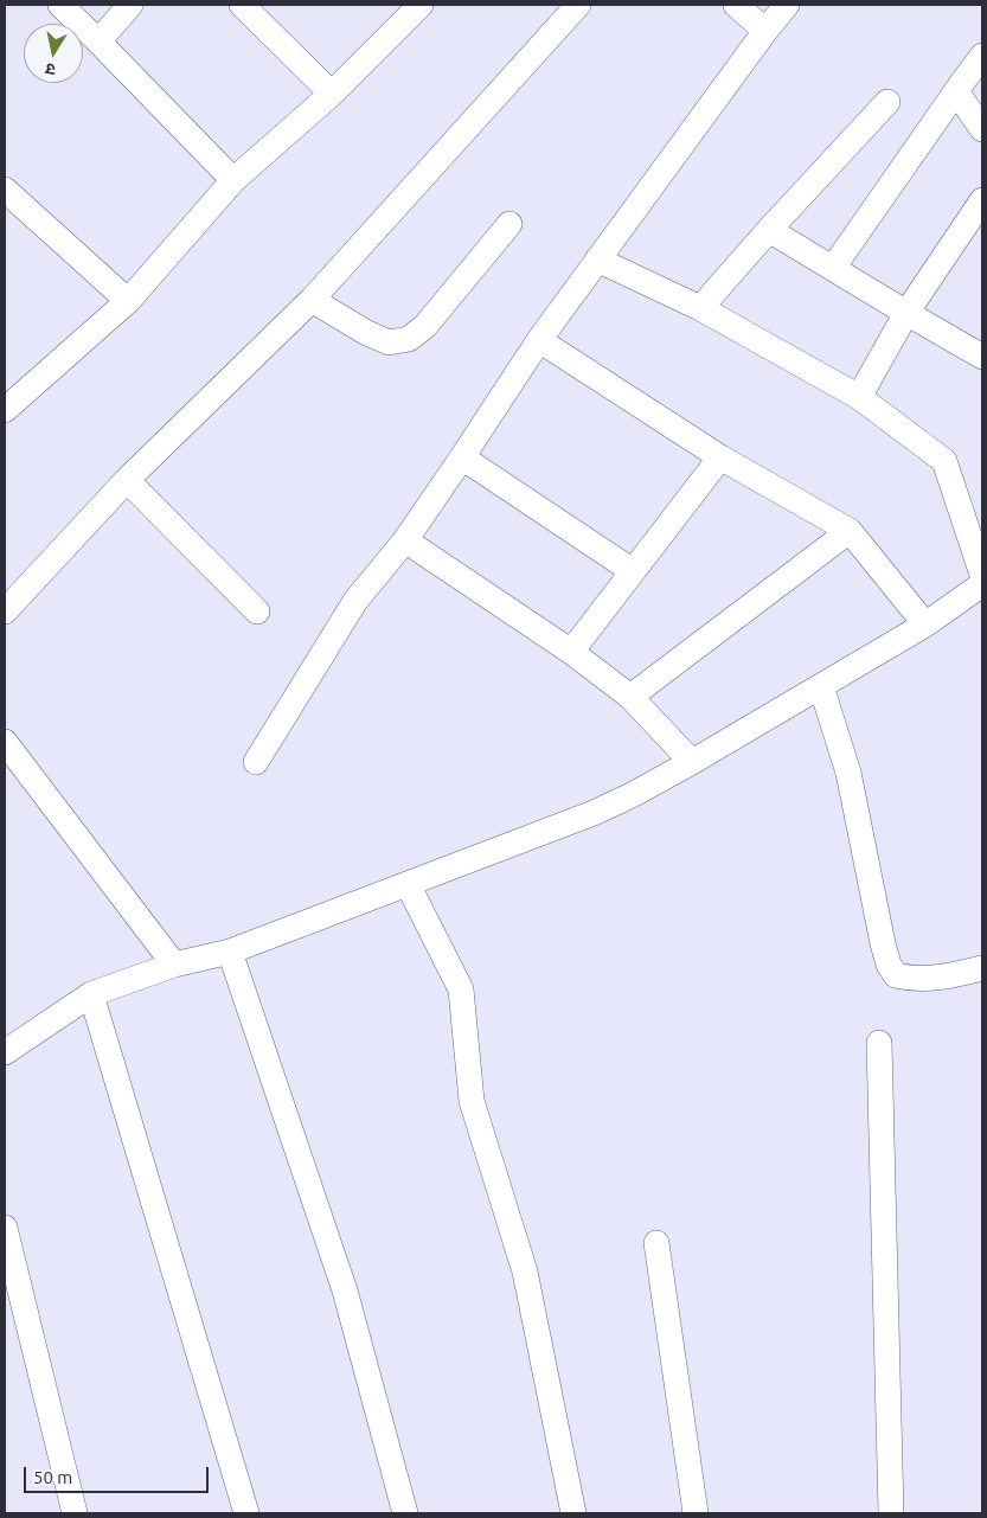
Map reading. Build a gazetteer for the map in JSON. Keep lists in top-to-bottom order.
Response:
{
  "scale_bar": "50 m",
  "north": "bottom"
}
